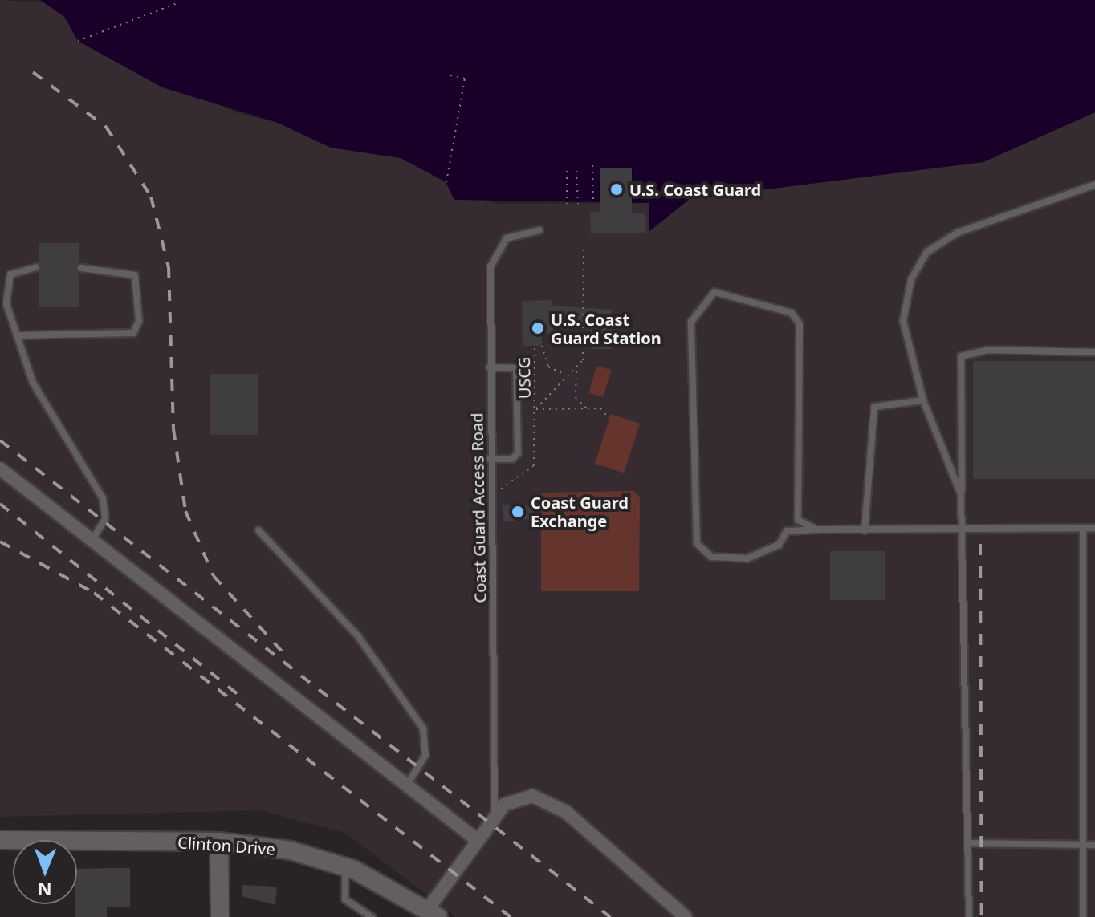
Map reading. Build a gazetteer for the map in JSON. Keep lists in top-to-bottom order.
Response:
{
  "streets": {
    "main road": ["Clinton Drive"],
    "lane": ["Coast Guard Access Road"],
    "path": ["USCG"]
  },
  "places": ["U.S. Coast Guard", "U.S. Coast Guard Station", "Coast Guard Exchange"],
  "north": "bottom"
}
